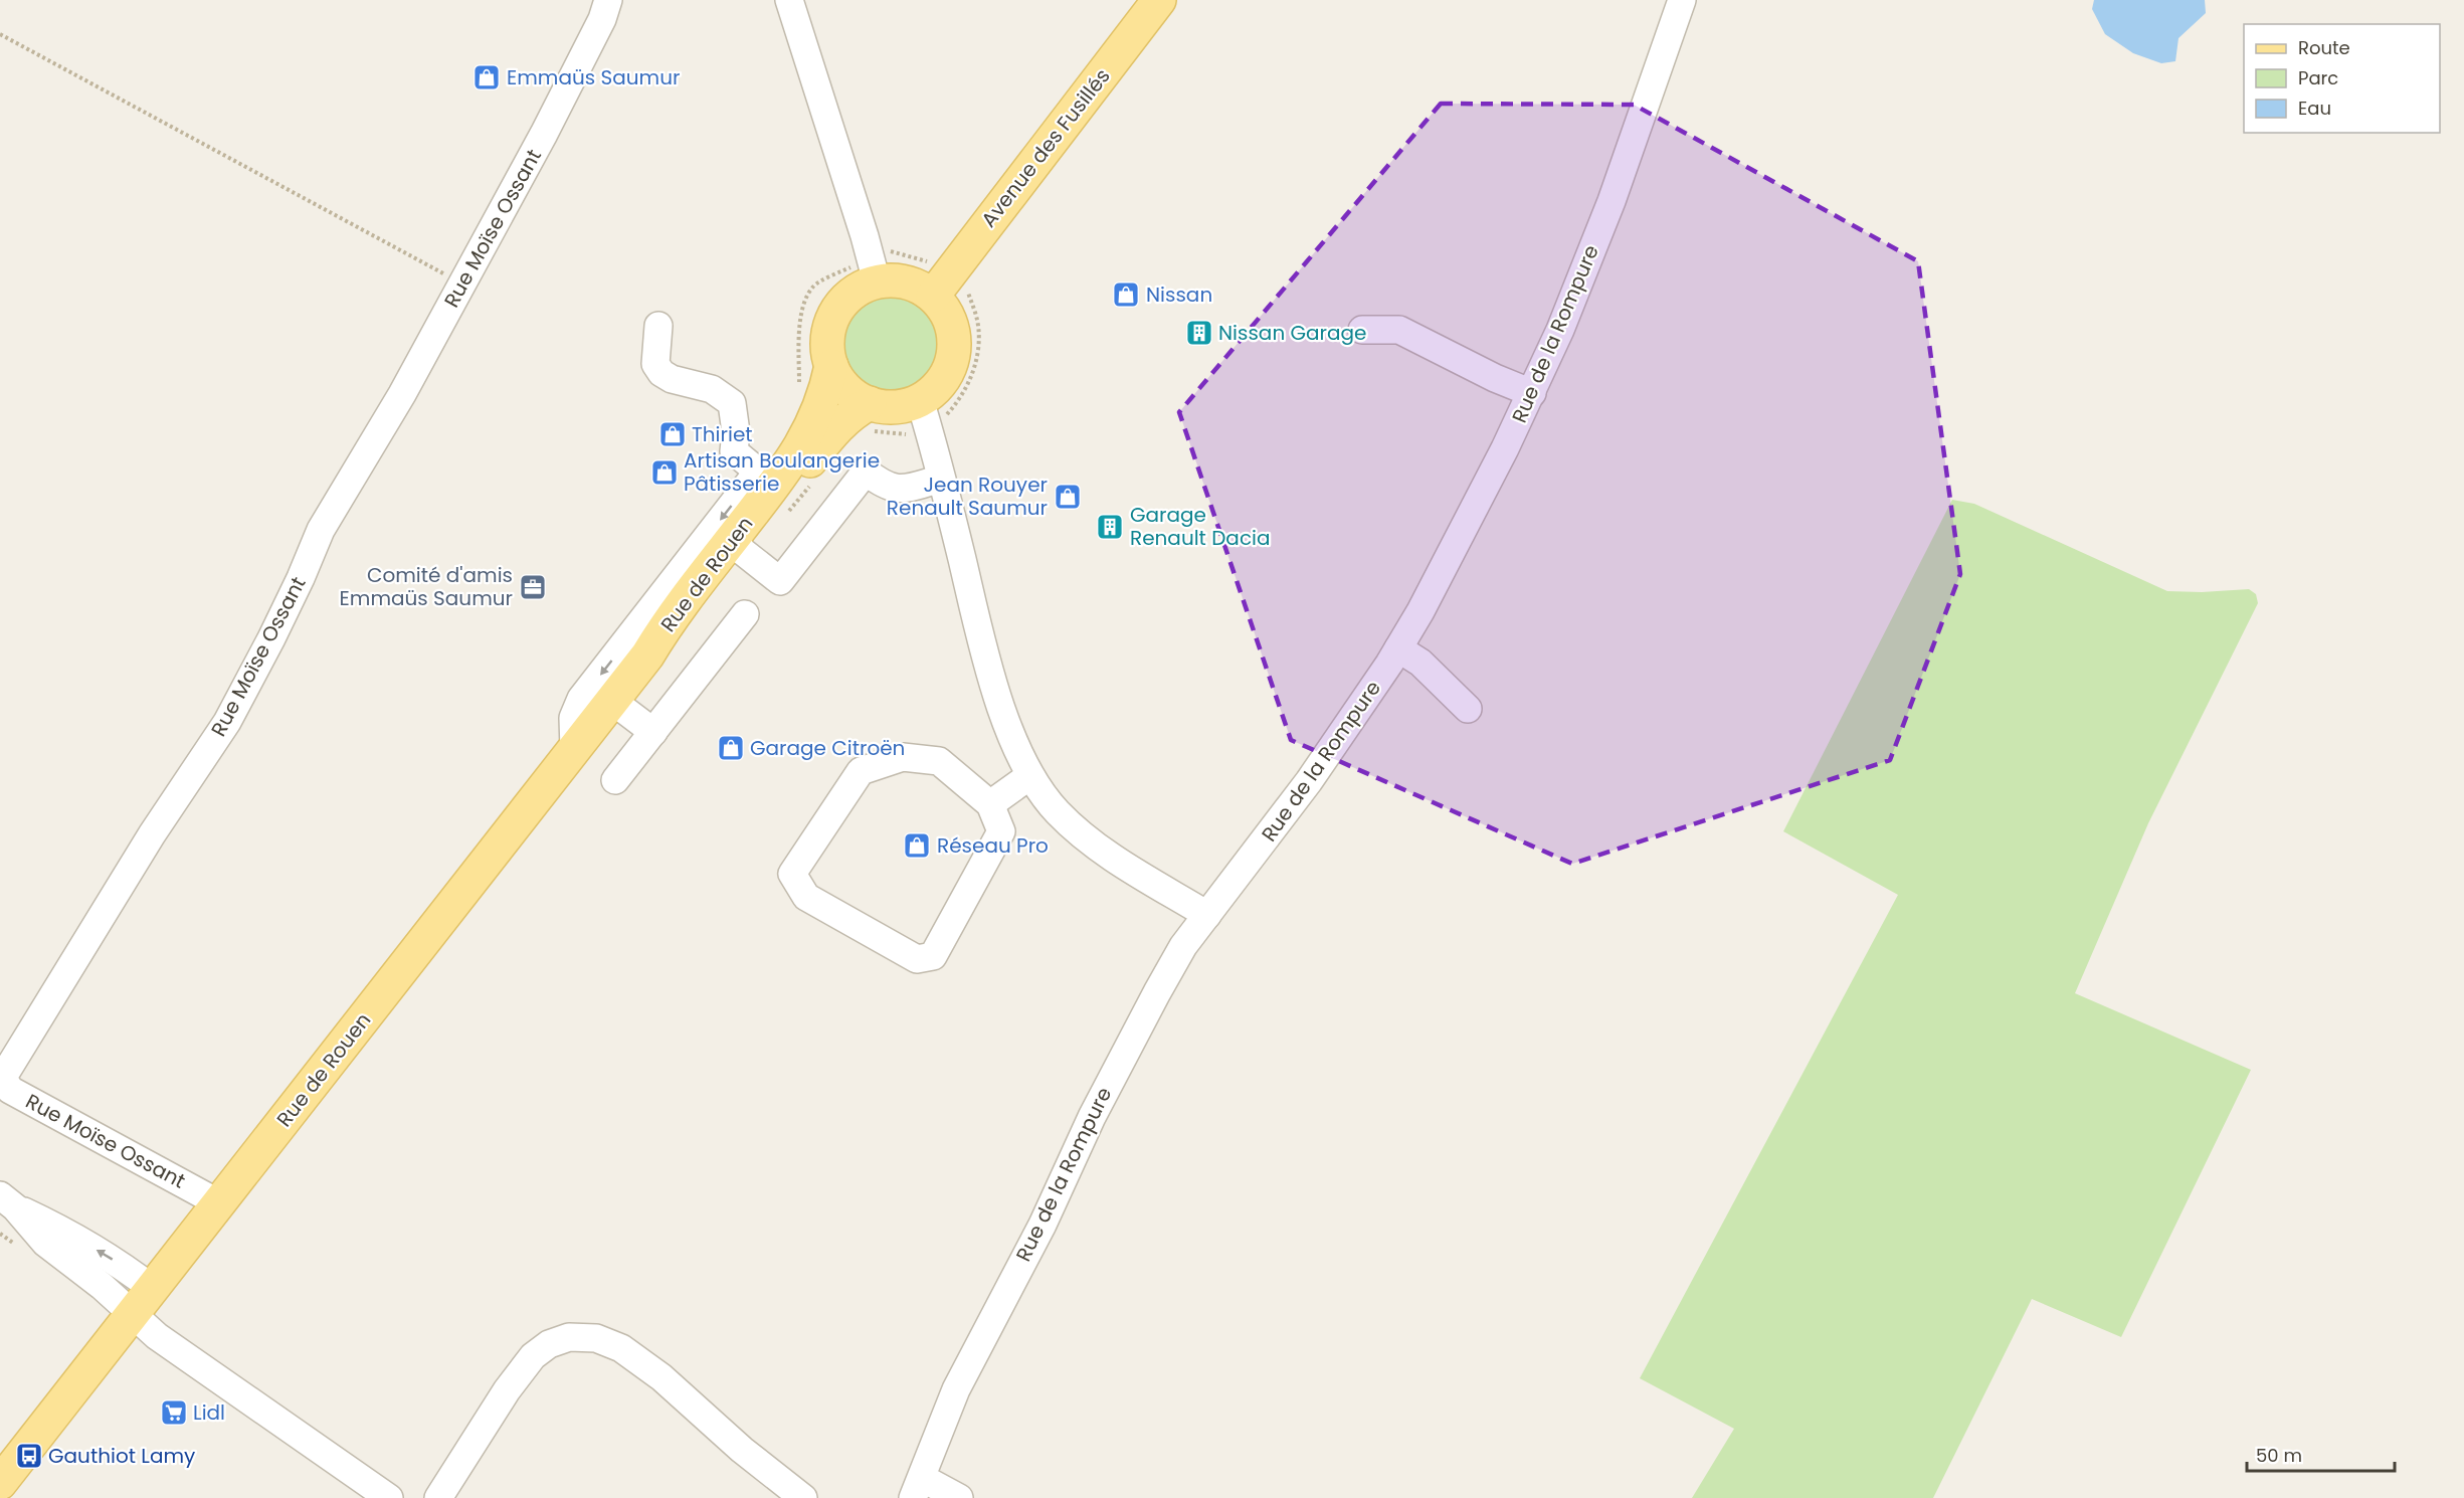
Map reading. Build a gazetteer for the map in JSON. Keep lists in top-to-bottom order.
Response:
{
  "streets": {
    "main road": ["Avenue des Fusillés", "Rue de Rouen"],
    "street": ["Rue Moïse Ossant", "Rue de la Rompure"]
  },
  "crossings": [
    ["Avenue des Fusillés", "Rue de Rouen"],
    ["Rue Moïse Ossant", "Rue de Rouen"]
  ],
  "places": {
    "shop": [
      "Emmaüs Saumur",
      "Nissan",
      "Thiriet",
      "Artisan Boulangerie Pâtisserie",
      "Jean Rouyer Renault Saumur",
      "Garage Citroën",
      "Réseau Pro"
    ],
    "building": ["Nissan Garage", "Garage Renault Dacia"],
    "office": ["Comité d'amis Emmaüs Saumur"],
    "supermarket": ["Lidl"],
    "bus stop": ["Gauthiot Lamy"]
  },
  "legend": ["Route", "Parc", "Eau"],
  "scale_bar": "50 m"
}
